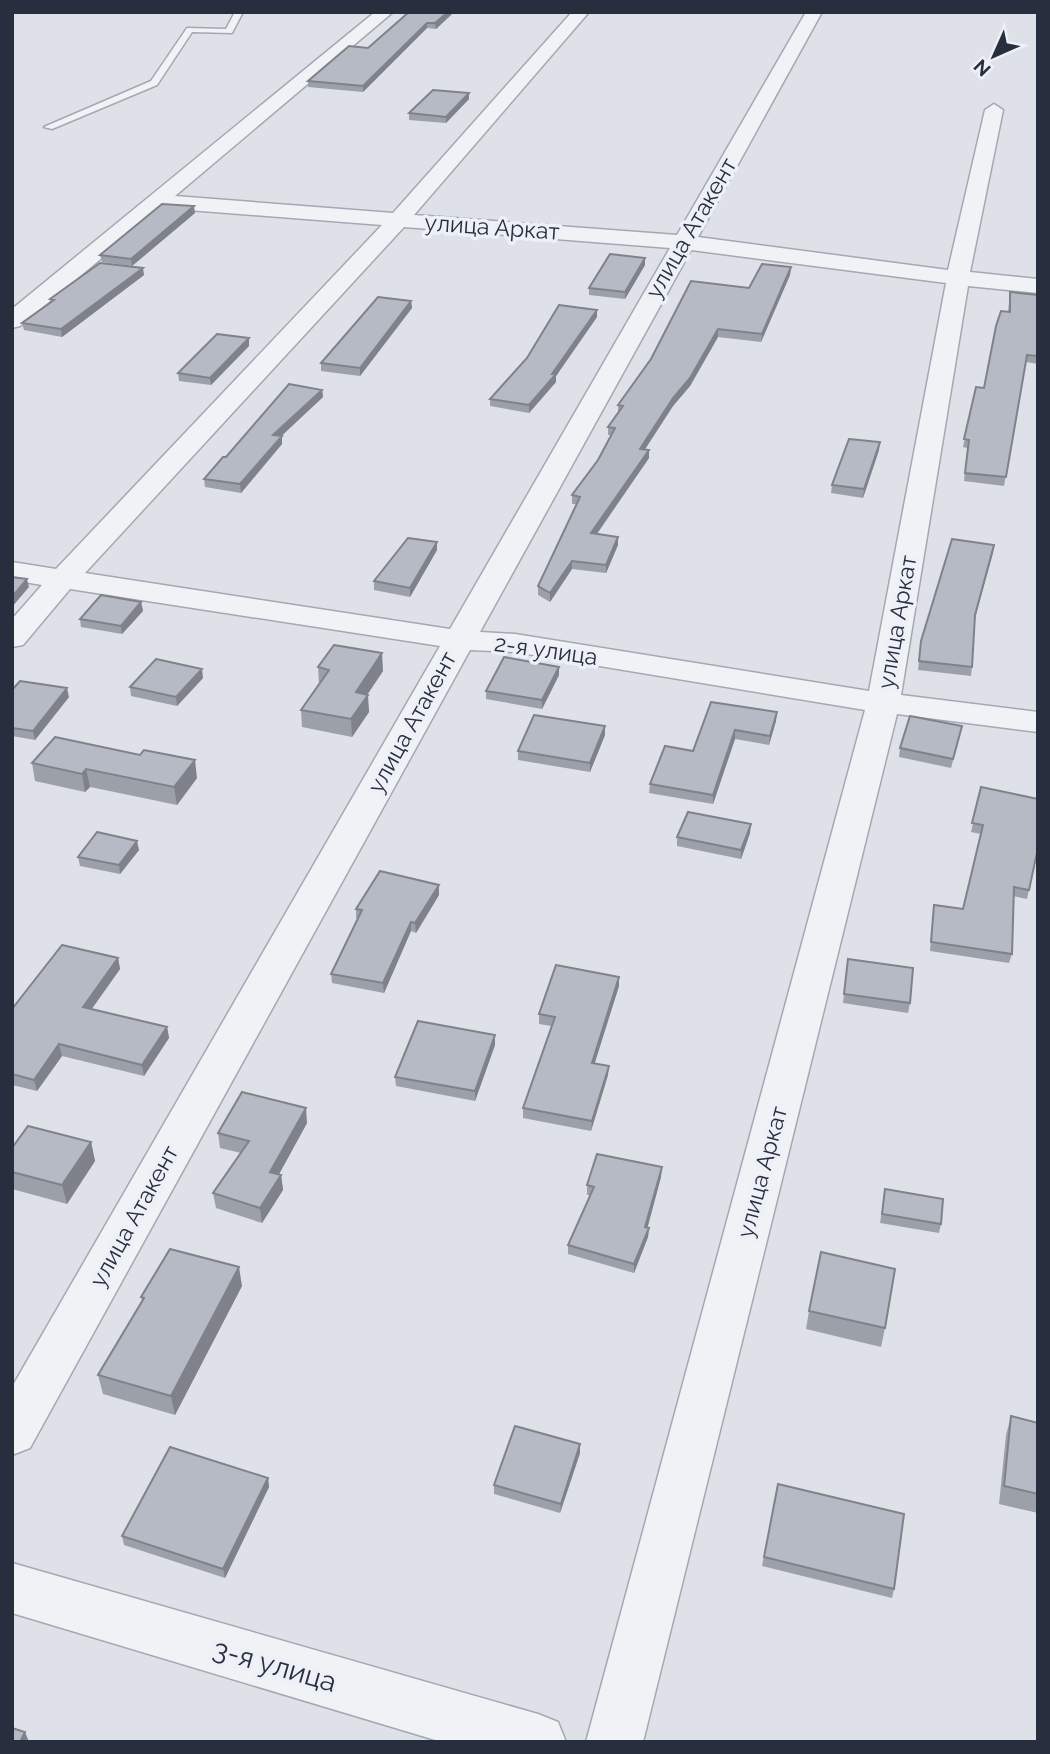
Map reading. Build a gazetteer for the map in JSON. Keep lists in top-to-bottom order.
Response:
{
  "streets": {
    "street": [
      "улица Аркат",
      "улица Атакент",
      "2-я улица",
      "3-я улица"
    ]
  },
  "crossings": [
    ["улица Аркат", "улица Атакент"],
    ["улица Аркат", "2-я улица"],
    ["улица Атакент", "2-я улица"]
  ],
  "north": "bottom left"
}
